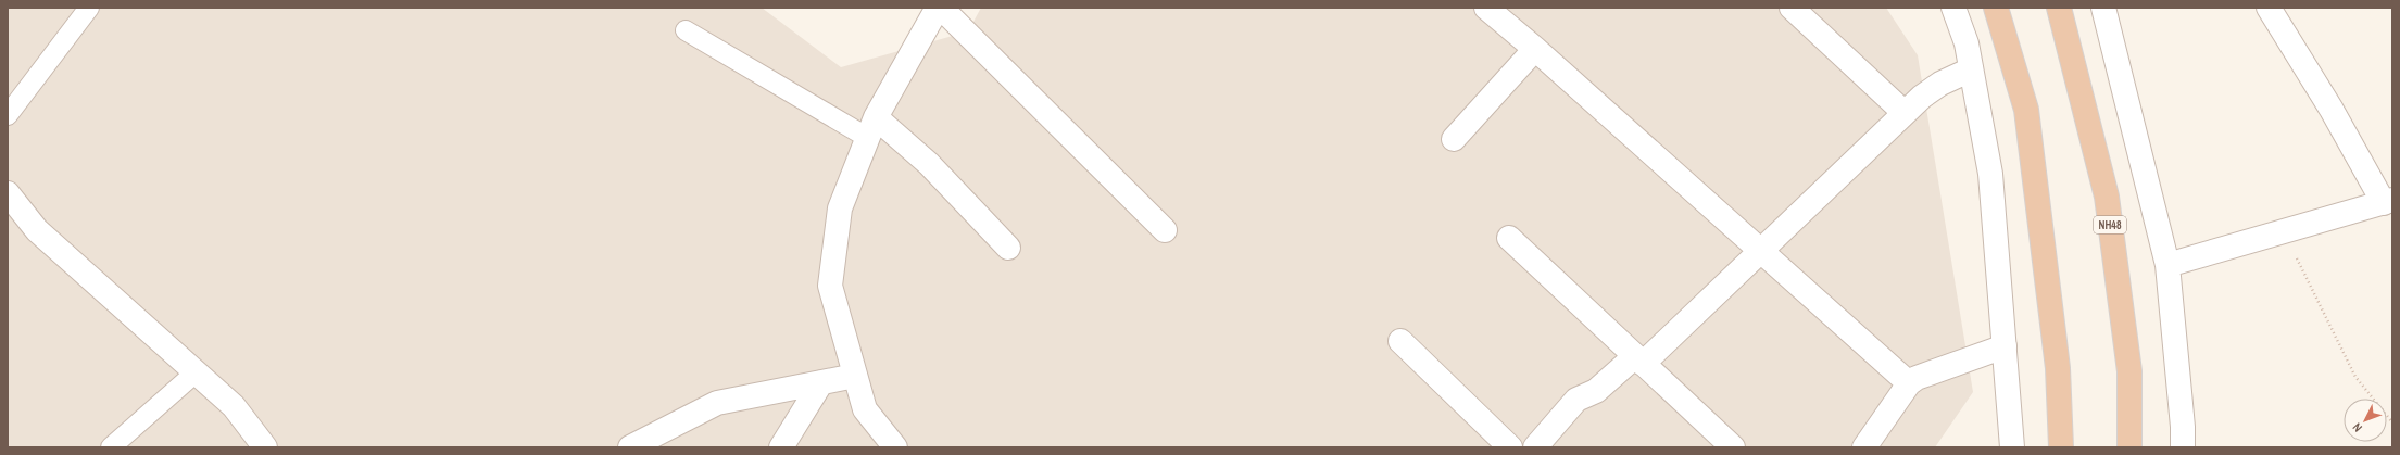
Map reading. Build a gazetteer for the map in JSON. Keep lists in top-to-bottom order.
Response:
{
  "streets": {
    "highway": ["NH48"]
  },
  "north": "bottom left"
}
